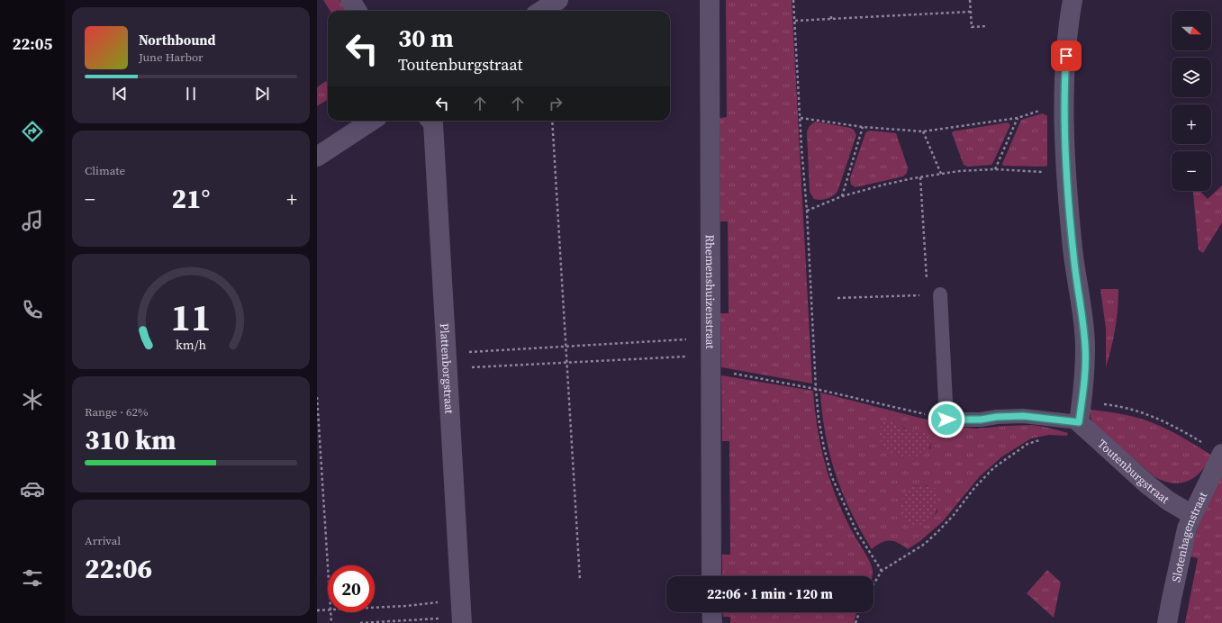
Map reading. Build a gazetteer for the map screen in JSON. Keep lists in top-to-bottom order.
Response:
{
  "streets": {
    "street": [
      "Rhemenshuizenstraat",
      "Plattenborgstraat",
      "Toutenburgstraat",
      "Slotenhagenstraat"
    ]
  },
  "crossings": [
    ["Toutenburgstraat", "Slotenhagenstraat"]
  ],
  "north": "right",
  "page": {
    "tabs": "22:05",
    "map_buttons": ["+", "−"],
    "turn": ["30 m", "Toutenburgstraat"],
    "song": ["Northbound", "June Harbor"],
    "tile": [
      "Climate",
      ["Range · 62%", "310 km"],
      ["Arrival", "22:06"]
    ],
    "heat": ["−", "21°", "+"],
    "limit": "20",
    "trip": "22:06 · 1 min · 120 m",
    "gauge": ["11", "km/h"]
  }
}
